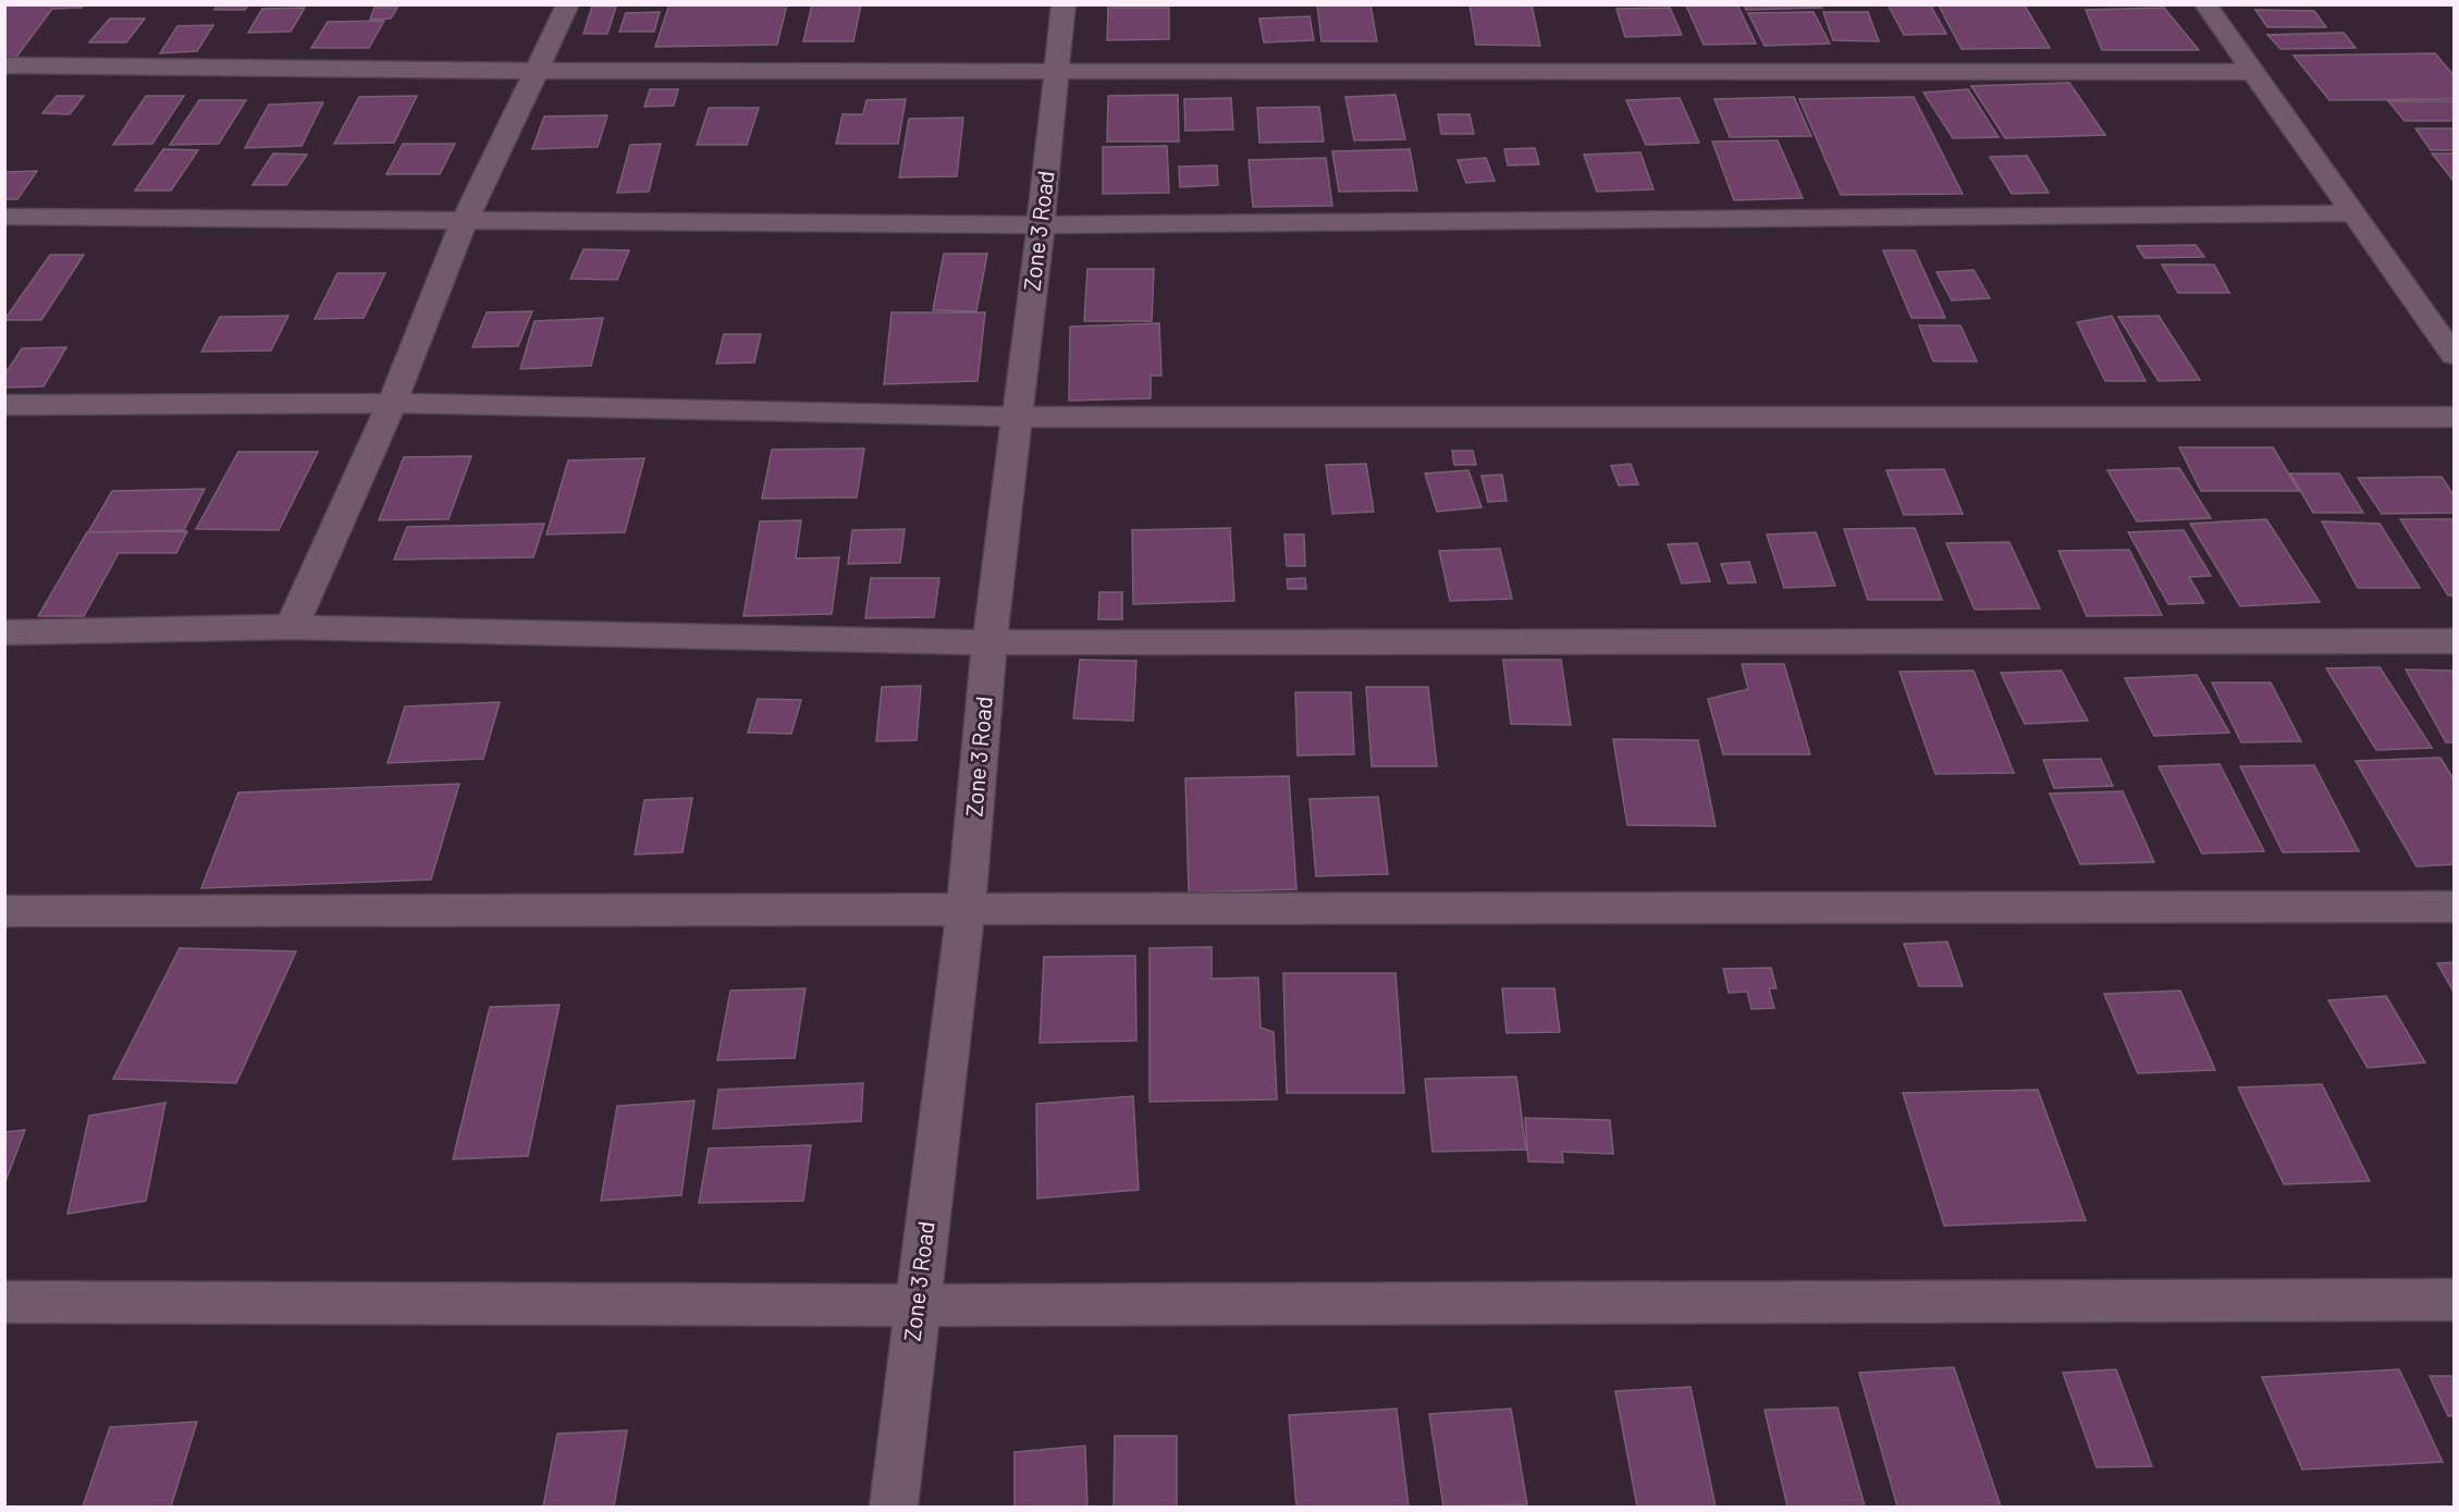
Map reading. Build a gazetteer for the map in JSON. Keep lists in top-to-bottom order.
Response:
{
  "streets": {
    "street": ["Zone 3 Road"]
  }
}
